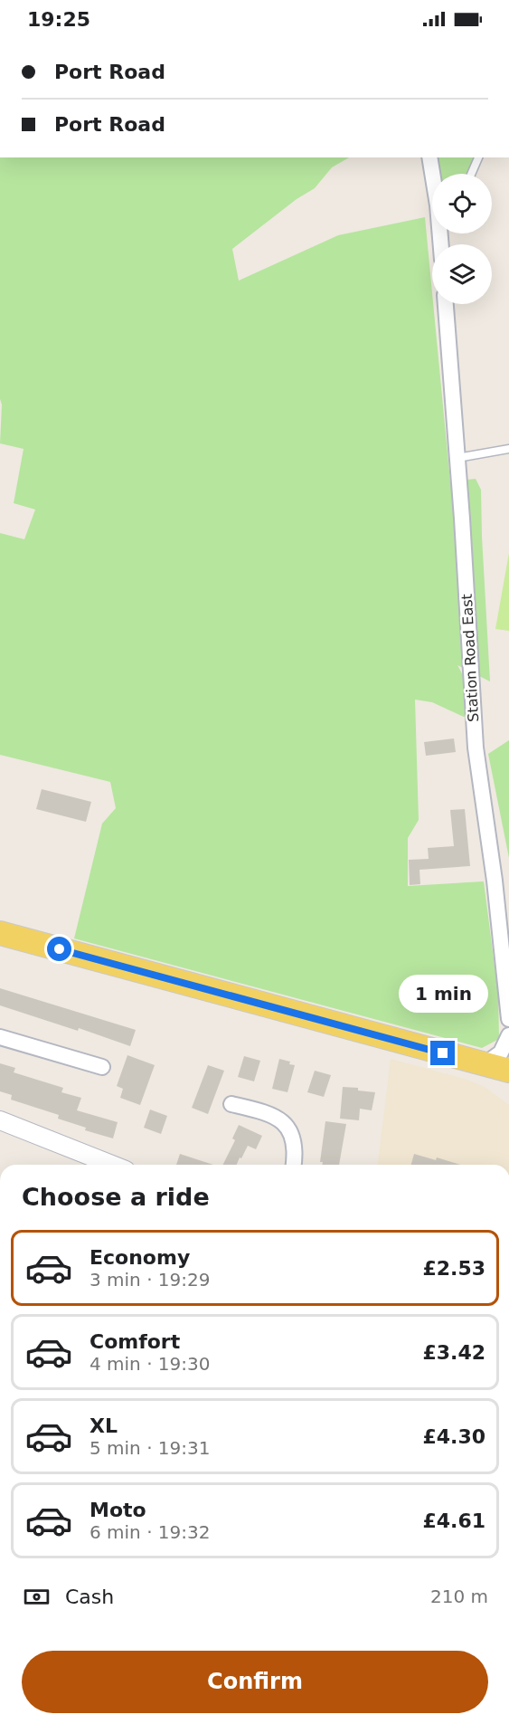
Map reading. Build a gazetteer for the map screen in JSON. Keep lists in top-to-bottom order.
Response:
{
  "streets": {
    "street": ["Station Road East"]
  },
  "page": {
    "status": "19:25",
    "banner": ["Port Road", "Port Road"],
    "bubble": "1 min",
    "heading": "Choose a ride",
    "list": [
      {
        "name": "Economy",
        "note": "3 min · 19:29",
        "value": "£2.53"
      },
      {
        "name": "Comfort",
        "note": "4 min · 19:30",
        "value": "£3.42"
      },
      {
        "name": "XL",
        "note": "5 min · 19:31",
        "value": "£4.30"
      },
      {
        "name": "Moto",
        "note": "6 min · 19:32",
        "value": "£4.61"
      }
    ],
    "pay": ["Cash", "210 m"],
    "buttons": "Confirm"
  }
}
